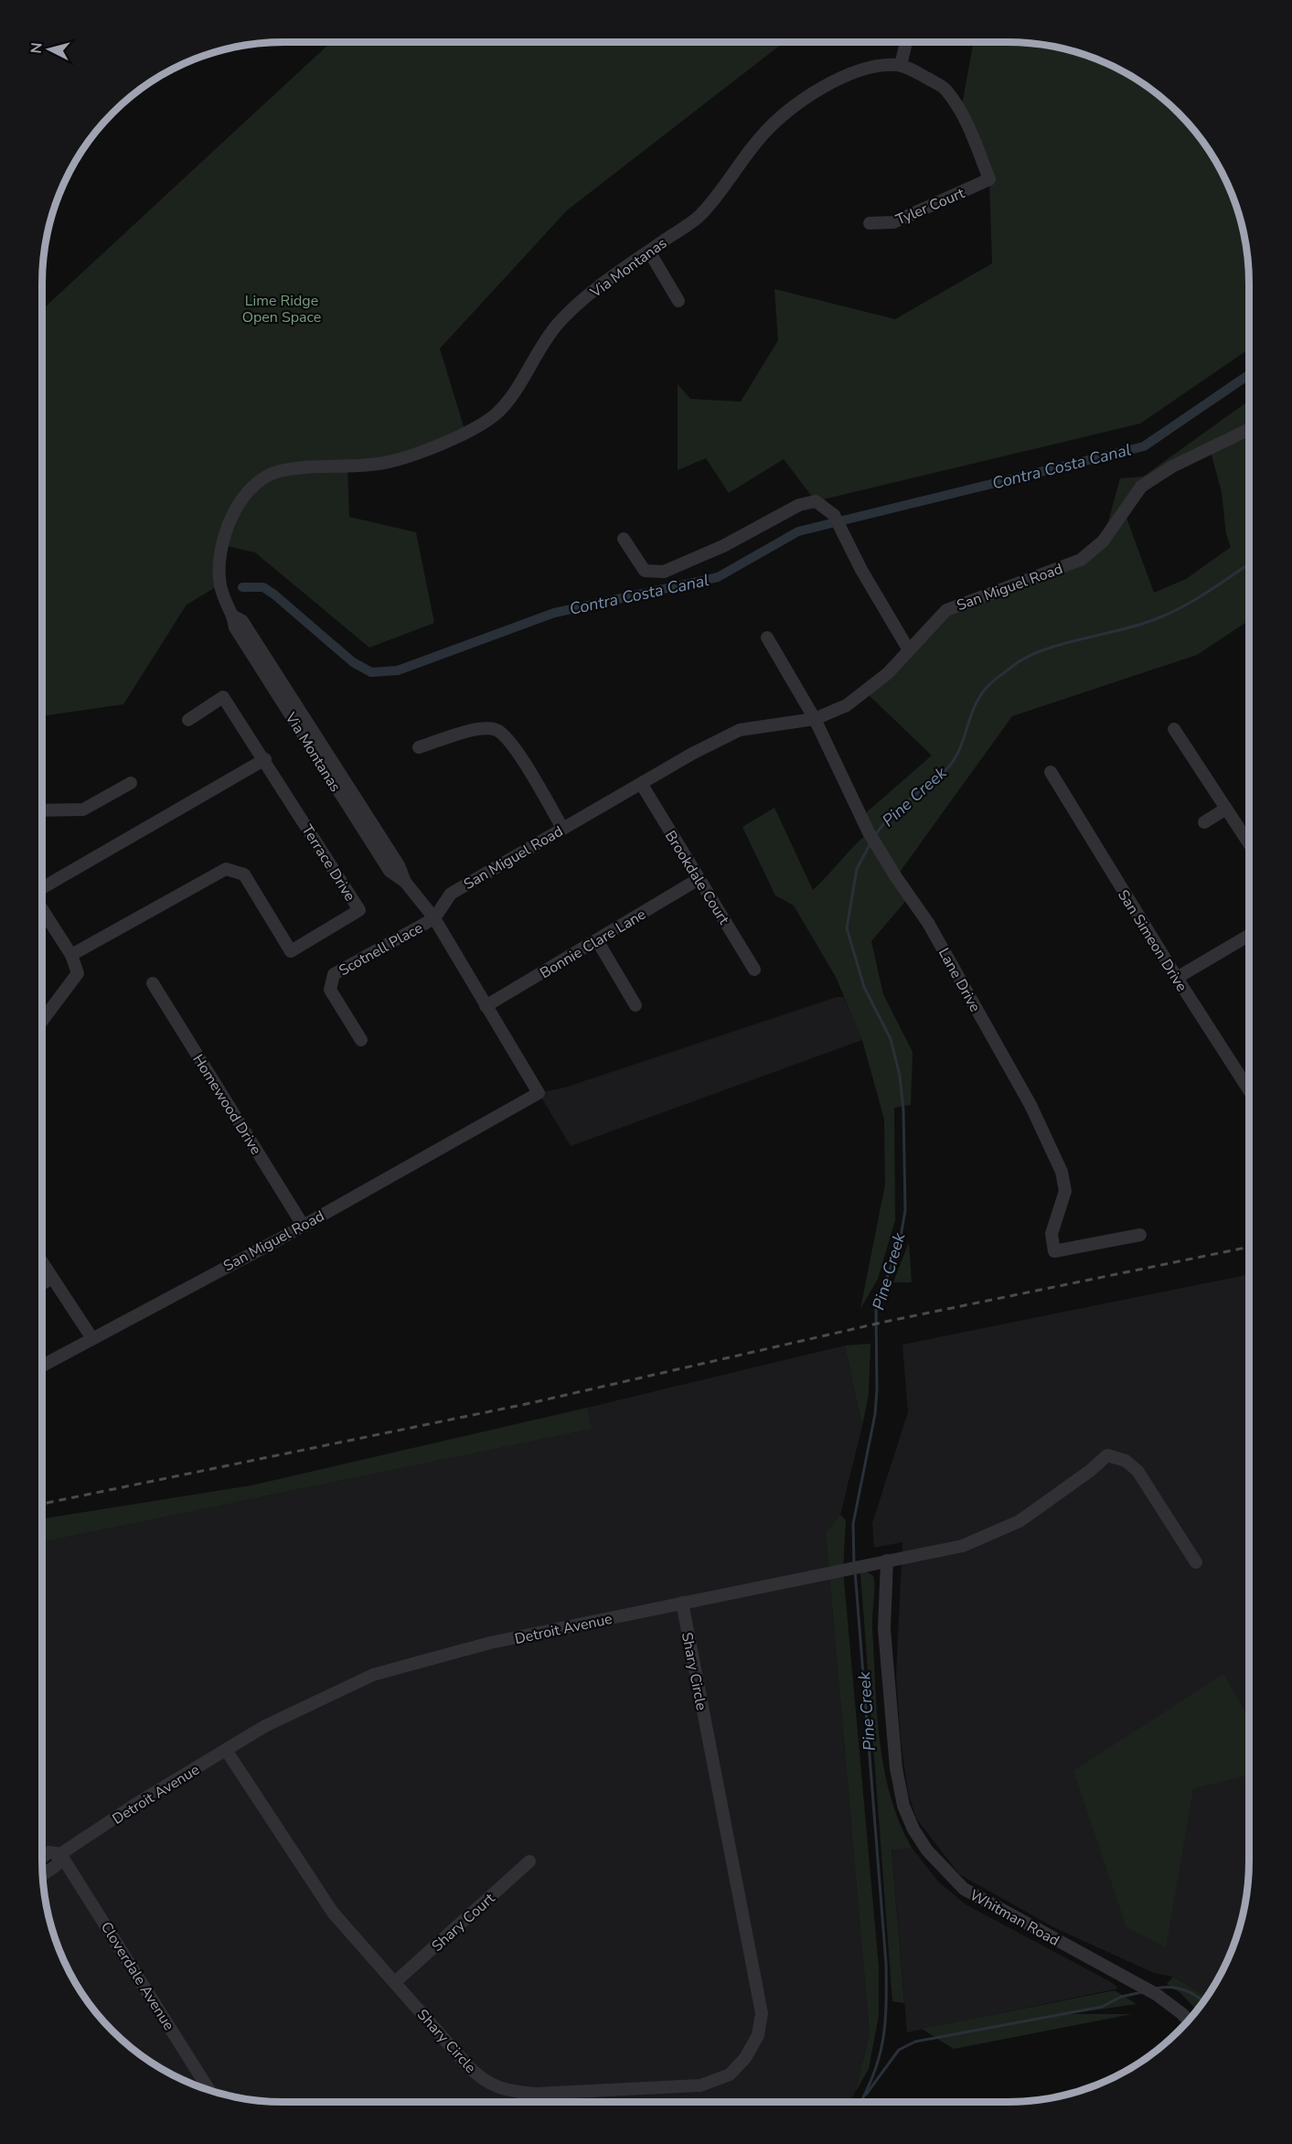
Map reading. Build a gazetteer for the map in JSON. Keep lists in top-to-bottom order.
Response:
{
  "streets": {
    "street": [
      "Tyler Court",
      "Via Montanas",
      "San Miguel Road",
      "Terrace Drive",
      "Brookdale Court",
      "San Simeon Drive",
      "Bonnie Clare Lane",
      "Scotnell Place",
      "Lane Drive",
      "Homewood Drive",
      "Detroit Avenue",
      "Shary Circle",
      "Whitman Road",
      "Shary Court",
      "Cloverdale Avenue"
    ]
  },
  "crossings": [
    ["Tyler Court", "Via Montanas"],
    ["Via Montanas", "San Miguel Road"],
    ["Via Montanas", "Scotnell Place"],
    ["San Miguel Road", "Brookdale Court"],
    ["San Miguel Road", "Bonnie Clare Lane"],
    ["San Miguel Road", "Scotnell Place"],
    ["San Miguel Road", "Lane Drive"],
    ["San Miguel Road", "Homewood Drive"],
    ["Brookdale Court", "Bonnie Clare Lane"],
    ["Detroit Avenue", "Shary Circle"],
    ["Detroit Avenue", "Whitman Road"],
    ["Detroit Avenue", "Cloverdale Avenue"],
    ["Shary Circle", "Shary Court"]
  ],
  "water": ["Contra Costa Canal", "Pine Creek"],
  "parks": ["Lime Ridge Open Space"],
  "north": "left"
}
